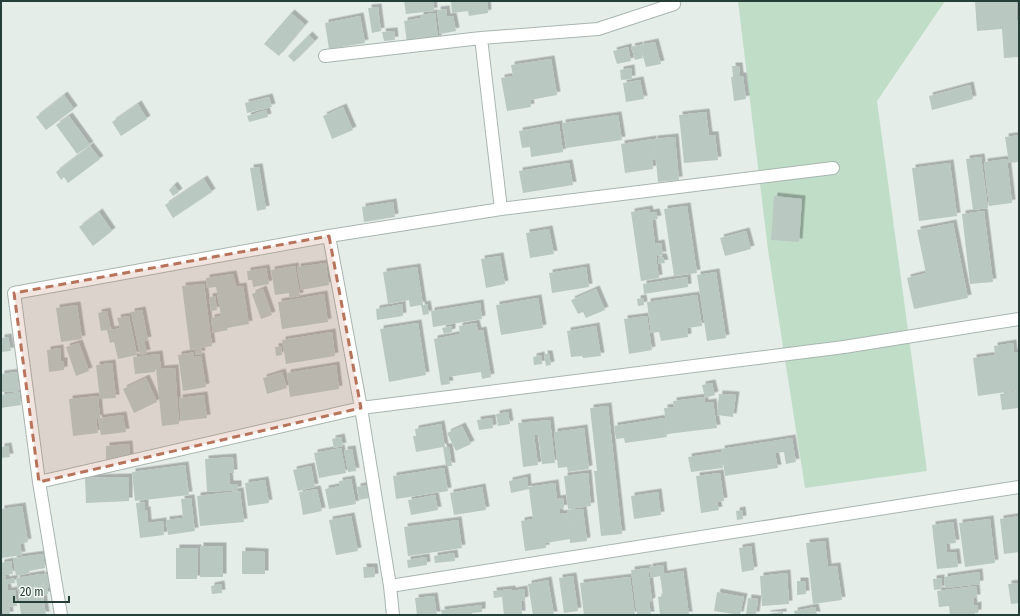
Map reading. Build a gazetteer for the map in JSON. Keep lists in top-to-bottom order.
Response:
{
  "scale_bar": "20 m"
}
